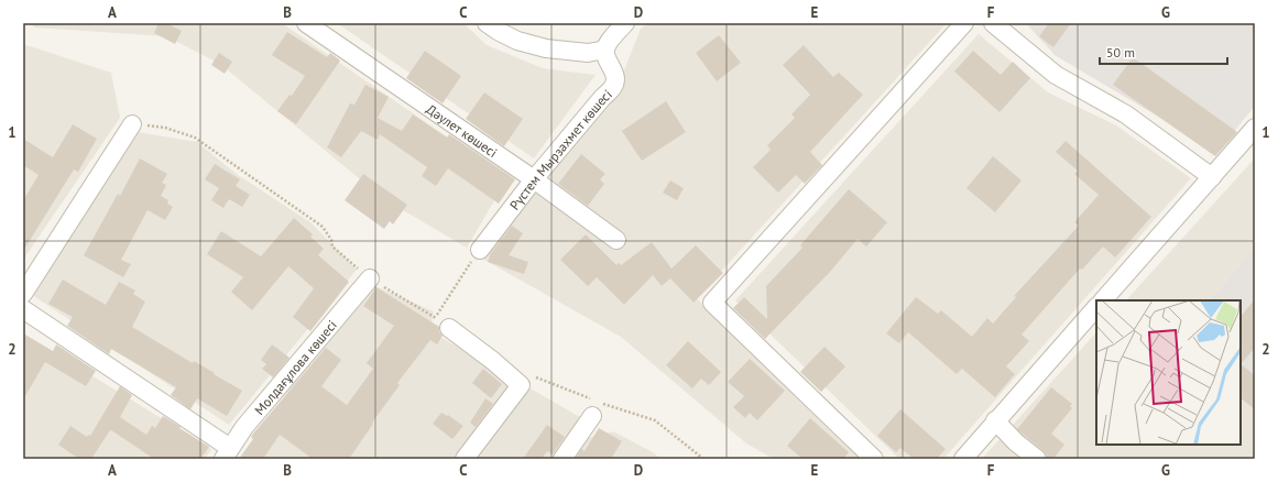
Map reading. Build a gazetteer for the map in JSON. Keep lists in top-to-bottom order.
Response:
{
  "streets": {
    "street": ["Дәулет көшесі", "Рүстем Мырзахмет көшесі", "Молдағұлова көшесі"]
  },
  "crossings": [
    ["Дәулет көшесі", "Рүстем Мырзахмет көшесі"]
  ],
  "scale_bar": "50 m",
  "grid": {
    "columns": [
      "A",
      "B",
      "C",
      "D",
      "E",
      "F",
      "G"
    ],
    "rows": ["1", "2"]
  }
}
